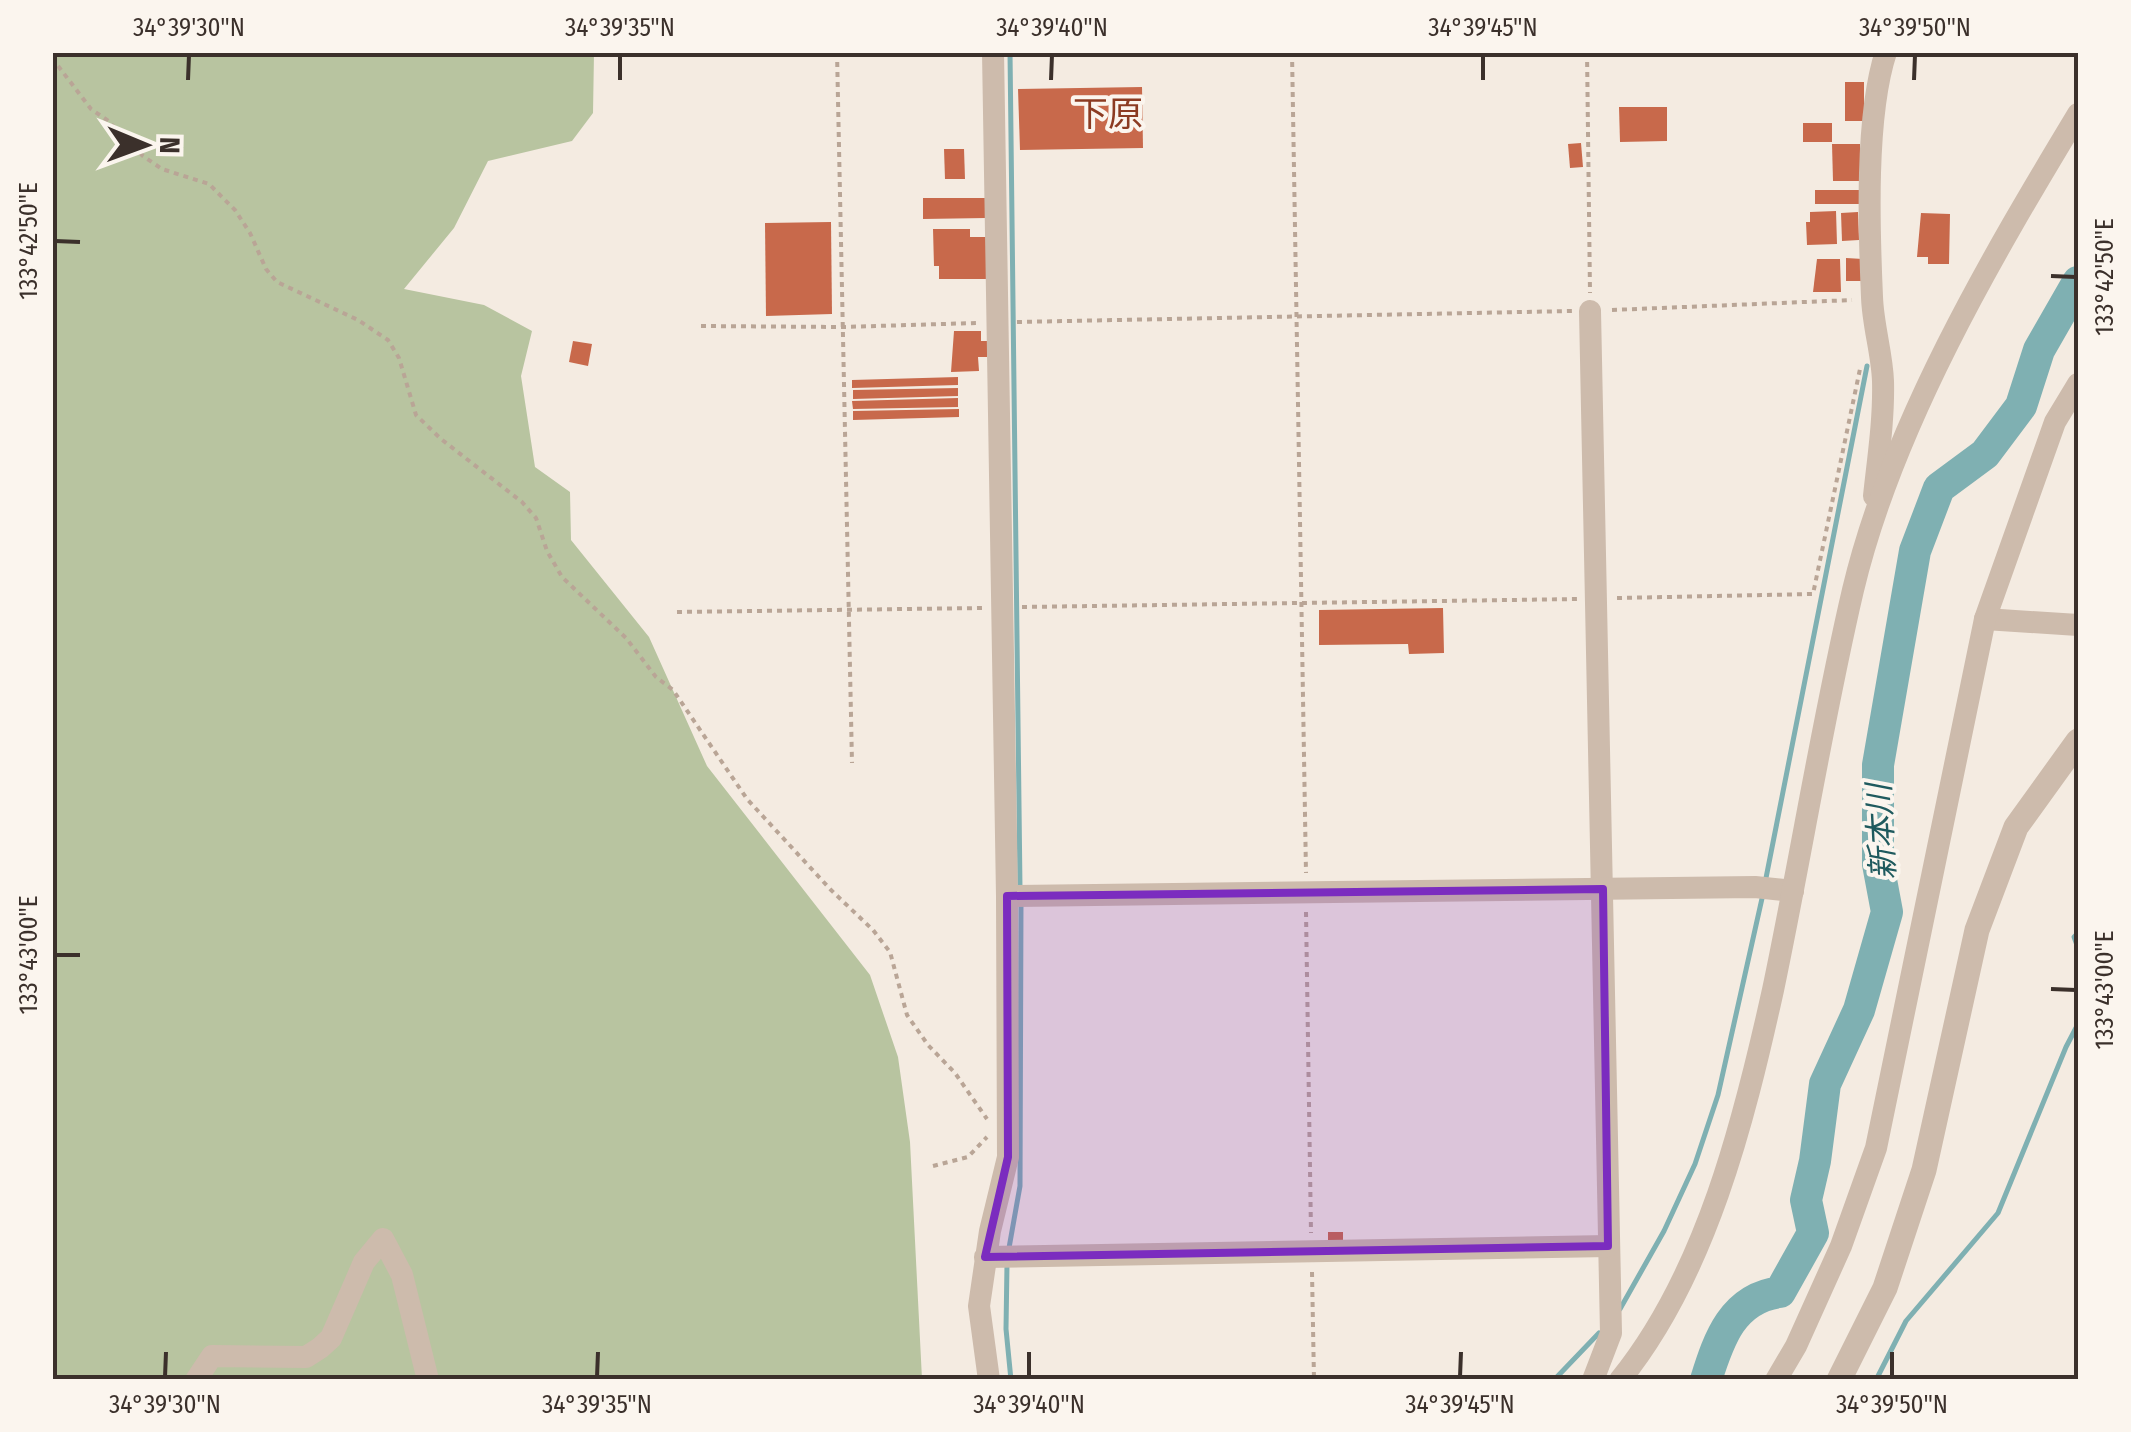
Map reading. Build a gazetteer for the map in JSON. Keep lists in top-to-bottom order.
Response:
{
  "districts": ["下原"],
  "water": ["新本川"],
  "north": "right",
  "coordinates": [
    "34°39'30\"N",
    "34°39'35\"N",
    "34°39'40\"N",
    "34°39'45\"N",
    "34°39'50\"N",
    "133°42'50\"E",
    "133°43'00\"E"
  ]
}
